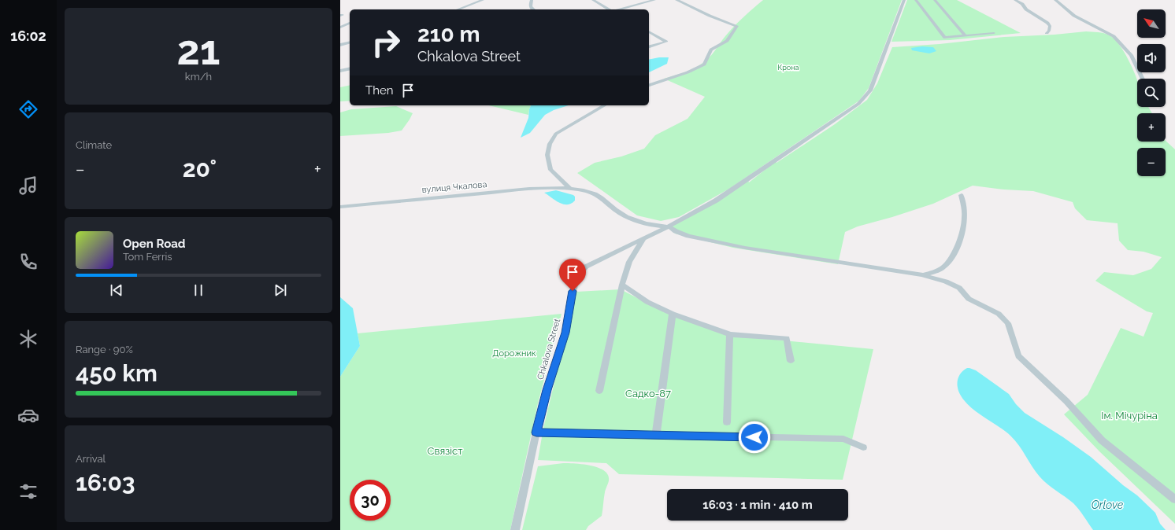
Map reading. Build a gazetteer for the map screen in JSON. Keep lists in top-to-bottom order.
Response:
{
  "streets": {
    "street": ["вулиця Чкалова", "Chkalova Street"]
  },
  "crossings": [
    ["вулиця Чкалова", "Chkalova Street"]
  ],
  "water": ["Orlove"],
  "parks": [
    "Крона",
    "Дорожник",
    "Садко-87",
    "Ім. Мічуріна",
    "Связіст"
  ],
  "north": "top left",
  "page": {
    "tabs": "16:02",
    "tile": [
      ["21", "km/h"],
      "Climate",
      ["Range · 90%", "450 km"],
      ["Arrival", "16:03"]
    ],
    "map_buttons": ["+", "−"],
    "turn": ["210 m", "Chkalova Street"],
    "then": "Then",
    "heat": ["−", "20°", "+"],
    "song": ["Open Road", "Tom Ferris"],
    "limit": "30",
    "trip": "16:03 · 1 min · 410 m"
  }
}
